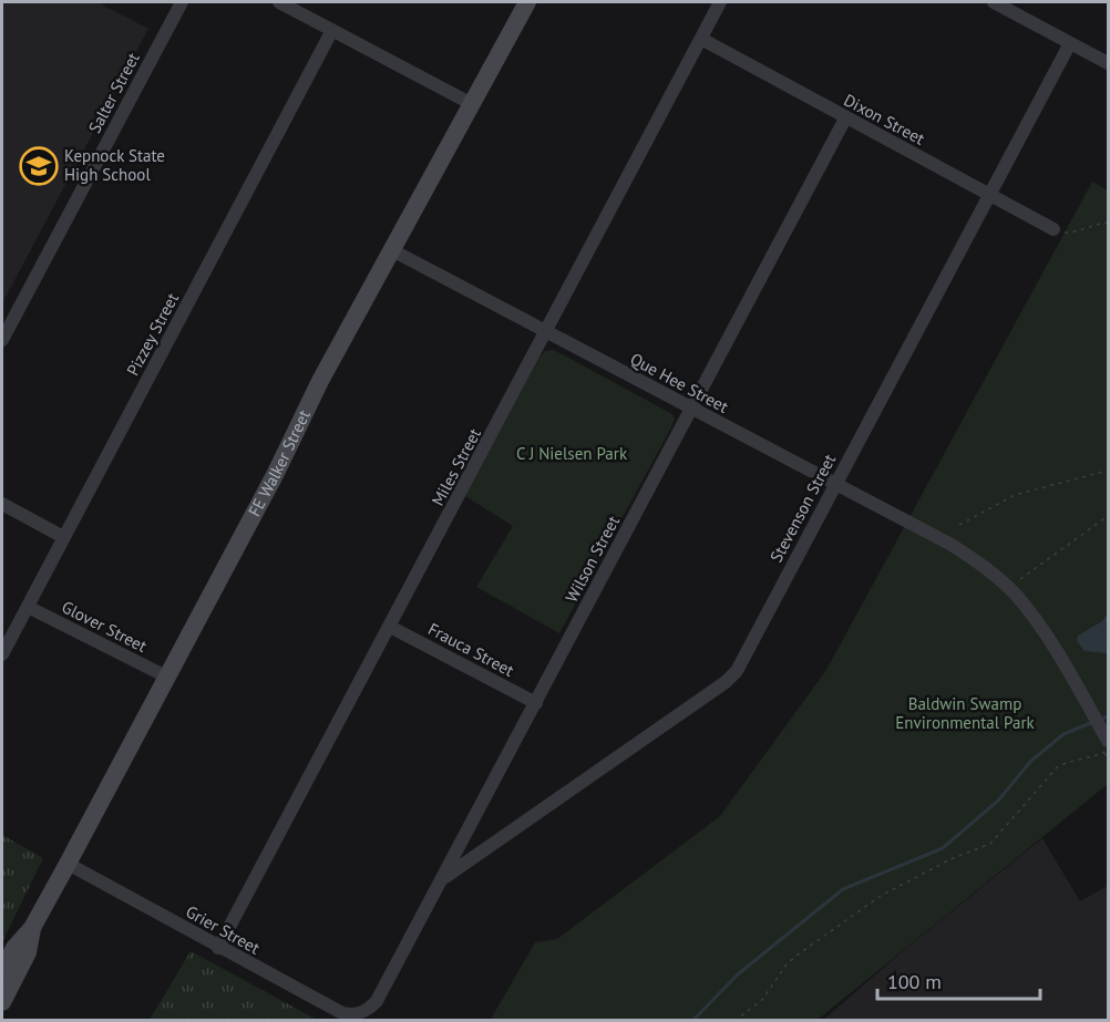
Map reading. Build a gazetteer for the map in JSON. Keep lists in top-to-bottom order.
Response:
{
  "streets": {
    "main road": ["FE Walker Street"],
    "street": [
      "Salter Street",
      "Dixon Street",
      "Pizzey Street",
      "Que Hee Street",
      "Miles Street",
      "Stevenson Street",
      "Wilson Street",
      "Glover Street",
      "Frauca Street",
      "Grier Street"
    ]
  },
  "crossings": [
    ["Dixon Street", "Miles Street"],
    ["Dixon Street", "Stevenson Street"],
    ["Dixon Street", "Wilson Street"],
    ["Pizzey Street", "Glover Street"],
    ["Que Hee Street", "FE Walker Street"],
    ["Que Hee Street", "Miles Street"],
    ["Que Hee Street", "Stevenson Street"],
    ["Que Hee Street", "Wilson Street"],
    ["FE Walker Street", "Glover Street"],
    ["FE Walker Street", "Grier Street"],
    ["Miles Street", "Frauca Street"],
    ["Miles Street", "Grier Street"],
    ["Stevenson Street", "Wilson Street"],
    ["Wilson Street", "Frauca Street"],
    ["Wilson Street", "Grier Street"]
  ],
  "parks": ["C J Nielsen Park", "Baldwin Swamp Environmental Park"],
  "places": {
    "school or university": ["Kepnock State High School"]
  },
  "scale_bar": "100 m"
}
